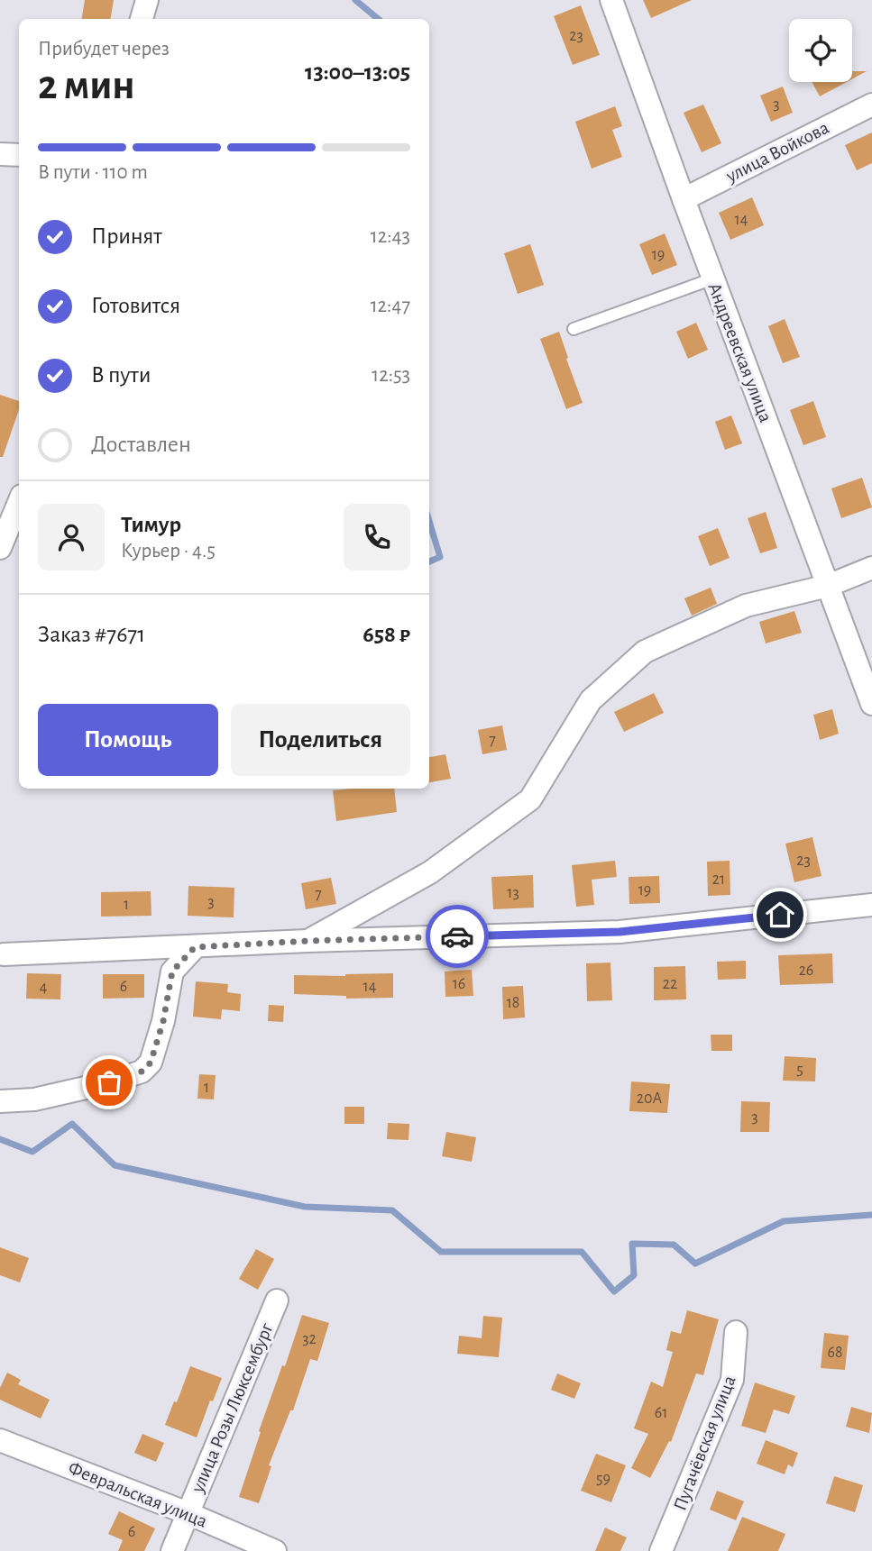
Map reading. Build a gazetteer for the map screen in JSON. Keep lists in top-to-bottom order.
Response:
{
  "streets": {
    "street": [
      "улица Войкова",
      "Андреевская улица",
      "улица Розы Люксембург",
      "Пугачёвская улица",
      "Февральская улица"
    ]
  },
  "crossings": [
    ["улица Войкова", "Андреевская улица"],
    ["улица Розы Люксембург", "Февральская улица"]
  ],
  "house_numbers": [
    "23",
    "3",
    "14",
    "19",
    "7",
    "23",
    "21",
    "19",
    "13",
    "7",
    "3",
    "1",
    "26",
    "16",
    "22",
    "6",
    "14",
    "4",
    "18",
    "5",
    "1",
    "20А",
    "3",
    "32",
    "68",
    "61",
    "59",
    "6"
  ],
  "page": {
    "heading": ["2 мин", "Прибудет через", "13:00–13:05"],
    "panel": [
      "Тимур",
      "Курьер · 4.5",
      "Заказ #7671",
      "658 ₽"
    ],
    "bar": "В пути · 110 m",
    "list": [
      ["Принят", "12:43"],
      ["Готовится", "12:47"],
      ["В пути", "12:53"],
      "Доставлен"
    ],
    "buttons": ["Помощь", "Поделиться"]
  }
}
